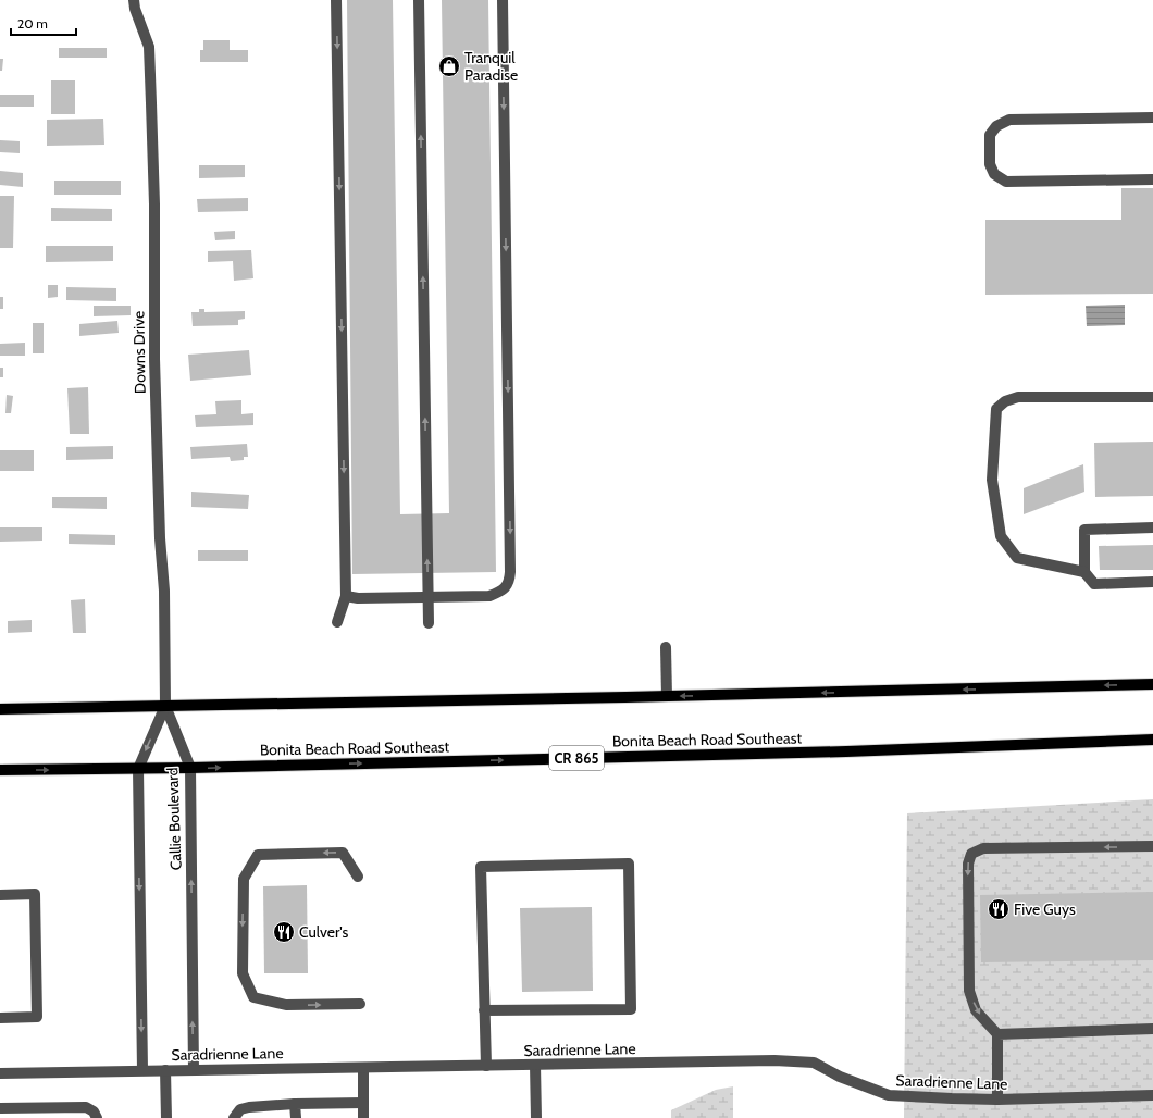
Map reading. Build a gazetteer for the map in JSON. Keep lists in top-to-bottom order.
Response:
{
  "streets": {
    "main road": ["Bonita Beach Road Southeast", "CR 865"],
    "street": ["Downs Drive", "Callie Boulevard", "Saradrienne Lane"]
  },
  "crossings": [
    ["Downs Drive", "Callie Boulevard"],
    ["Bonita Beach Road Southeast", "Callie Boulevard"],
    ["Callie Boulevard", "Saradrienne Lane"]
  ],
  "places": {
    "shop": ["Tranquil Paradise"],
    "restaurant": ["Five Guys", "Culver's"]
  },
  "scale_bar": "20 m"
}
